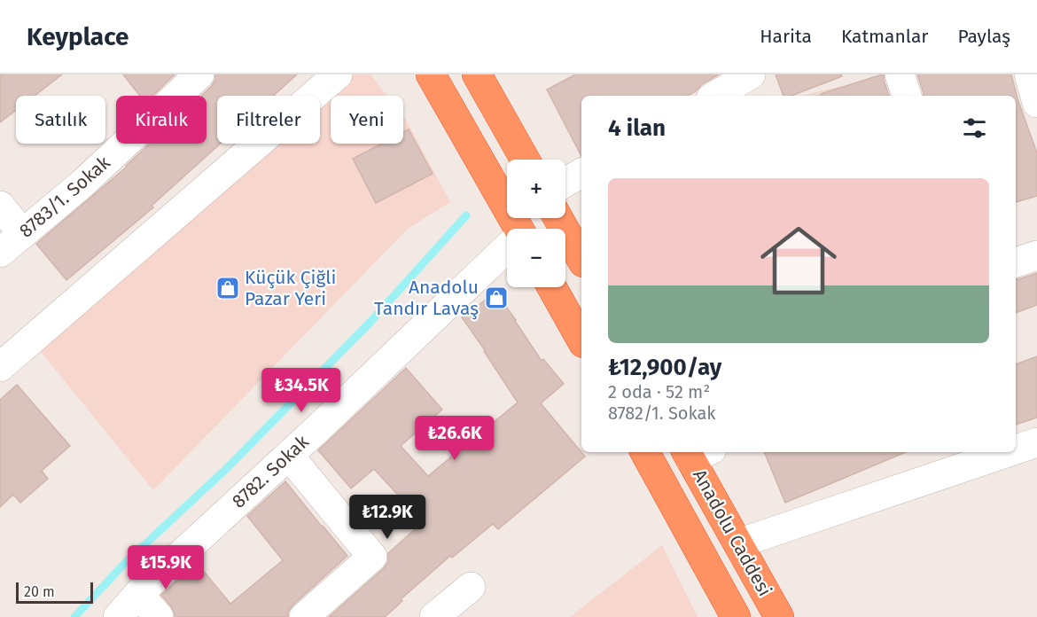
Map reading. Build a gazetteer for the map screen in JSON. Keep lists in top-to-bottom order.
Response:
{
  "streets": {
    "highway": ["Anadolu Caddesi"],
    "street": ["8783/1. Sokak", "8782. Sokak"]
  },
  "places": {
    "shop": ["Küçük Çiğli Pazar Yeri", "Anadolu Tandır Lavaş"]
  },
  "scale_bar": "20 m",
  "page": {
    "header": "Keyplace",
    "nav": ["Harita", "Katmanlar", "Paylaş"],
    "chip": [
      "Satılık",
      "Kiralık",
      "Filtreler",
      "Yeni"
    ],
    "heading": "4 ilan",
    "map_buttons": ["+", "−"],
    "list": [
      {
        "name": "₺12,900/ay",
        "note": "2 oda · 52 m² · 8782/1. Sokak"
      }
    ],
    "price": [
      "₺34.5K",
      "₺26.6K",
      "₺12.9K",
      "₺15.9K"
    ],
    "scale": "20 m"
  }
}
